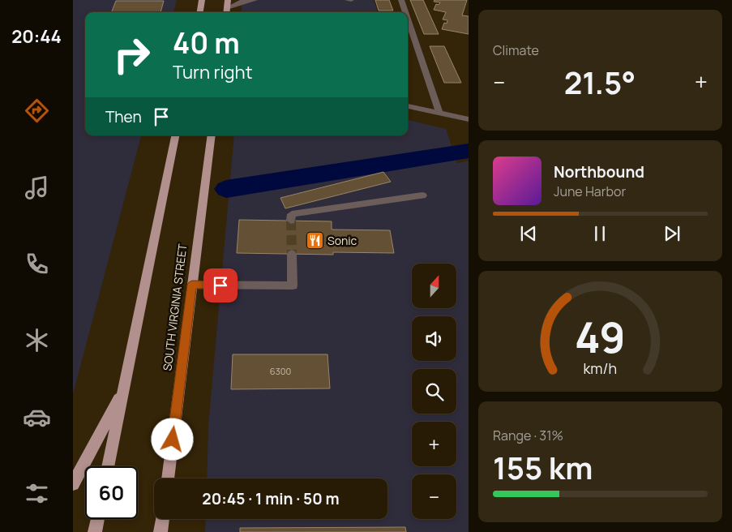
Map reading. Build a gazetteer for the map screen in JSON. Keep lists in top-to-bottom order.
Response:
{
  "streets": {
    "main road": ["SOUTH VIRGINIA STREET"]
  },
  "places": {
    "restaurant": ["Sonic"]
  },
  "house_numbers": ["6300"],
  "north": "top",
  "page": {
    "tabs": "20:44",
    "tile": [
      "Climate",
      ["Range · 31%", "155 km"]
    ],
    "turn": ["40 m", "Turn right"],
    "heat": ["−", "21.5°", "+"],
    "then": "Then",
    "song": ["Northbound", "June Harbor"],
    "map_buttons": ["+", "−"],
    "limit": "60",
    "trip": "20:45 · 1 min · 50 m",
    "gauge": ["49", "km/h"]
  }
}
